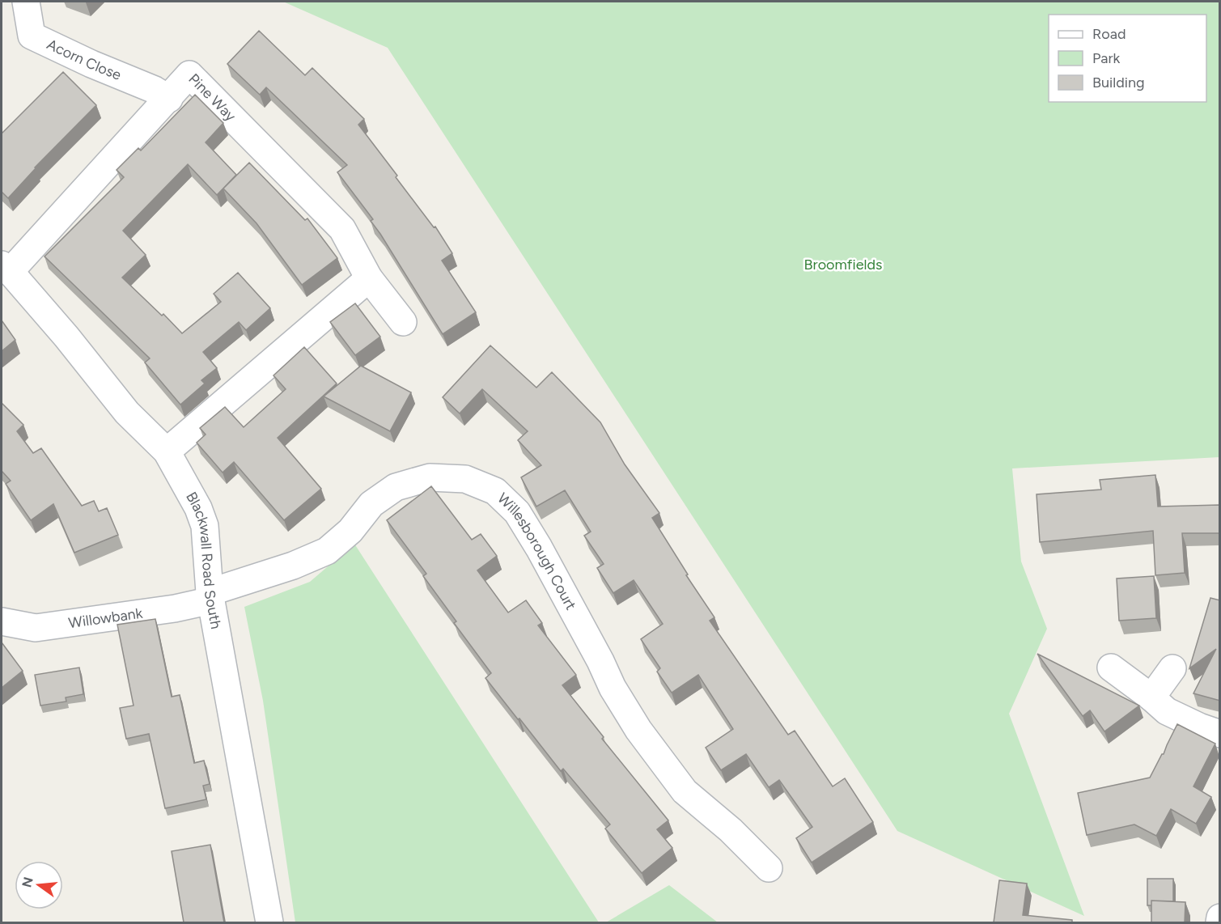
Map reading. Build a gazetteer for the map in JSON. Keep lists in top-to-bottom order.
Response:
{
  "streets": {
    "street": [
      "Acorn Close",
      "Pine Way",
      "Willesborough Court",
      "Blackwall Road South",
      "Willowbank"
    ]
  },
  "crossings": [
    ["Acorn Close", "Pine Way"],
    ["Pine Way", "Blackwall Road South"],
    ["Willesborough Court", "Blackwall Road South"],
    ["Willesborough Court", "Willowbank"],
    ["Blackwall Road South", "Willowbank"]
  ],
  "parks": ["Broomfields"],
  "legend": ["Road", "Park", "Building"],
  "north": "left"
}
